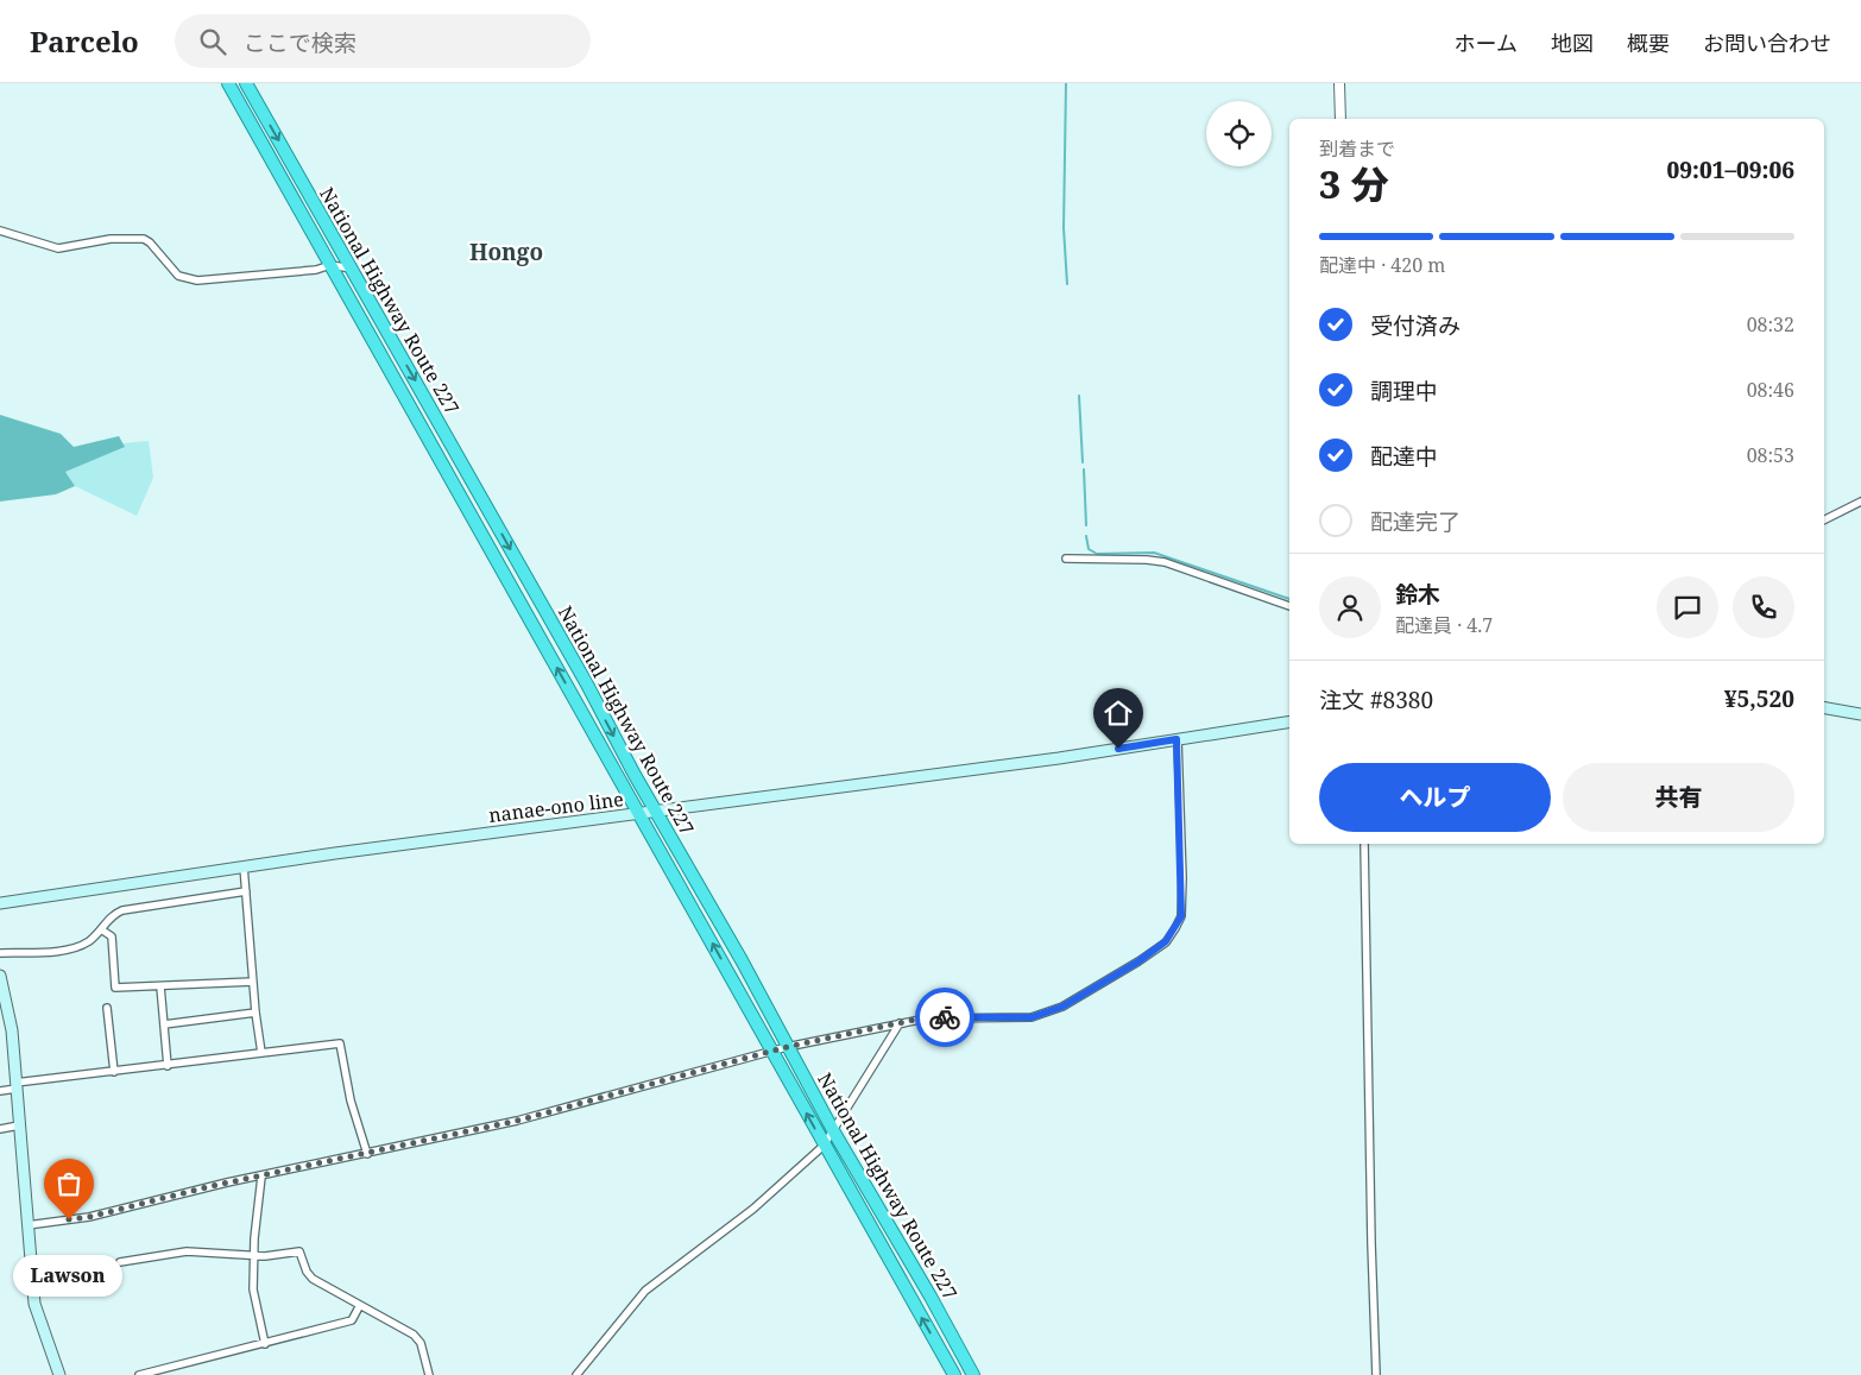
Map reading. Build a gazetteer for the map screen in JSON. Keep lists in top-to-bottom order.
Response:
{
  "streets": {
    "highway": ["National Highway Route 227"],
    "main road": ["nanae-ono line"]
  },
  "crossings": [
    ["National Highway Route 227", "nanae-ono line"]
  ],
  "districts": ["Hongo"],
  "places": ["Lawson"],
  "page": {
    "header": "Parcelo",
    "search": "ここで検索",
    "nav": [
      "ホーム",
      "地図",
      "概要",
      "お問い合わせ"
    ],
    "heading": ["3 分", "到着まで", "09:01–09:06"],
    "panel": [
      "鈴木",
      "配達員 · 4.7",
      "注文 #8380",
      "¥5,520"
    ],
    "bar": "配達中 · 420 m",
    "list": [
      ["受付済み", "08:32"],
      ["調理中", "08:46"],
      ["配達中", "08:53"],
      "配達完了"
    ],
    "buttons": ["ヘルプ", "共有"],
    "bubble": "Lawson"
  }
}
